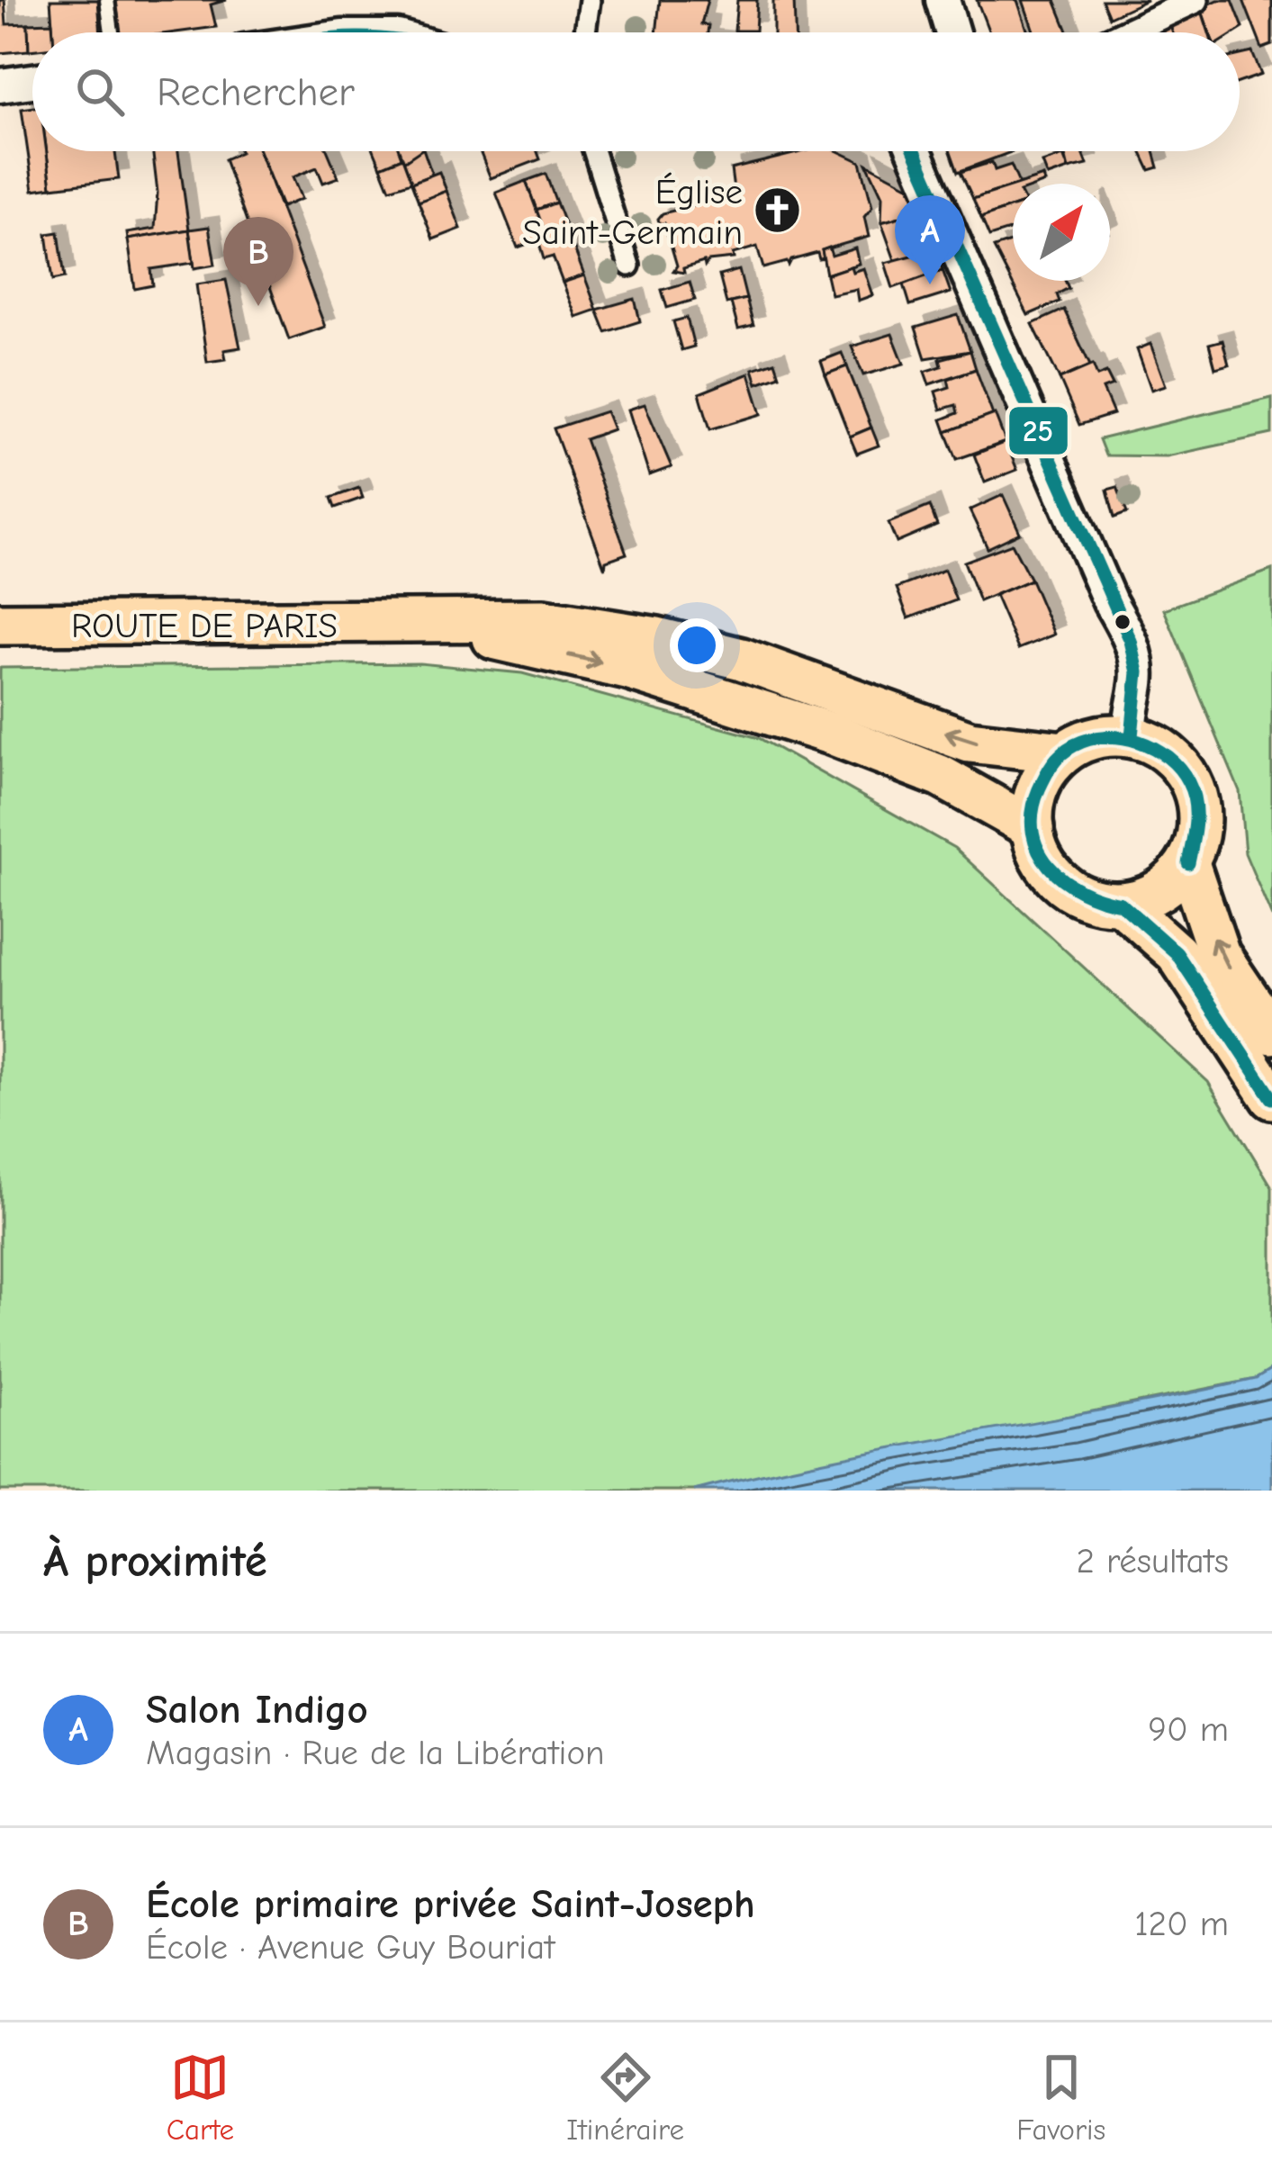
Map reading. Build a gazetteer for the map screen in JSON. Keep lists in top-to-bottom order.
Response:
{
  "streets": {
    "main road": ["ROUTE DE PARIS"]
  },
  "places": {
    "church": ["Église Saint-Germain"]
  },
  "lines": ["transit line 25"],
  "north": "top right",
  "page": {
    "search": "Rechercher",
    "pins": ["A", "B"],
    "heading": ["À proximité", "2 résultats"],
    "list": [
      {
        "mark": "A",
        "name": "Salon Indigo",
        "note": "Magasin · Rue de la Libération",
        "value": "90 m"
      },
      {
        "mark": "B",
        "name": "École primaire privée Saint-Joseph",
        "note": "École · Avenue Guy Bouriat",
        "value": "120 m"
      }
    ],
    "nav": ["Carte", "Itinéraire", "Favoris"]
  }
}
